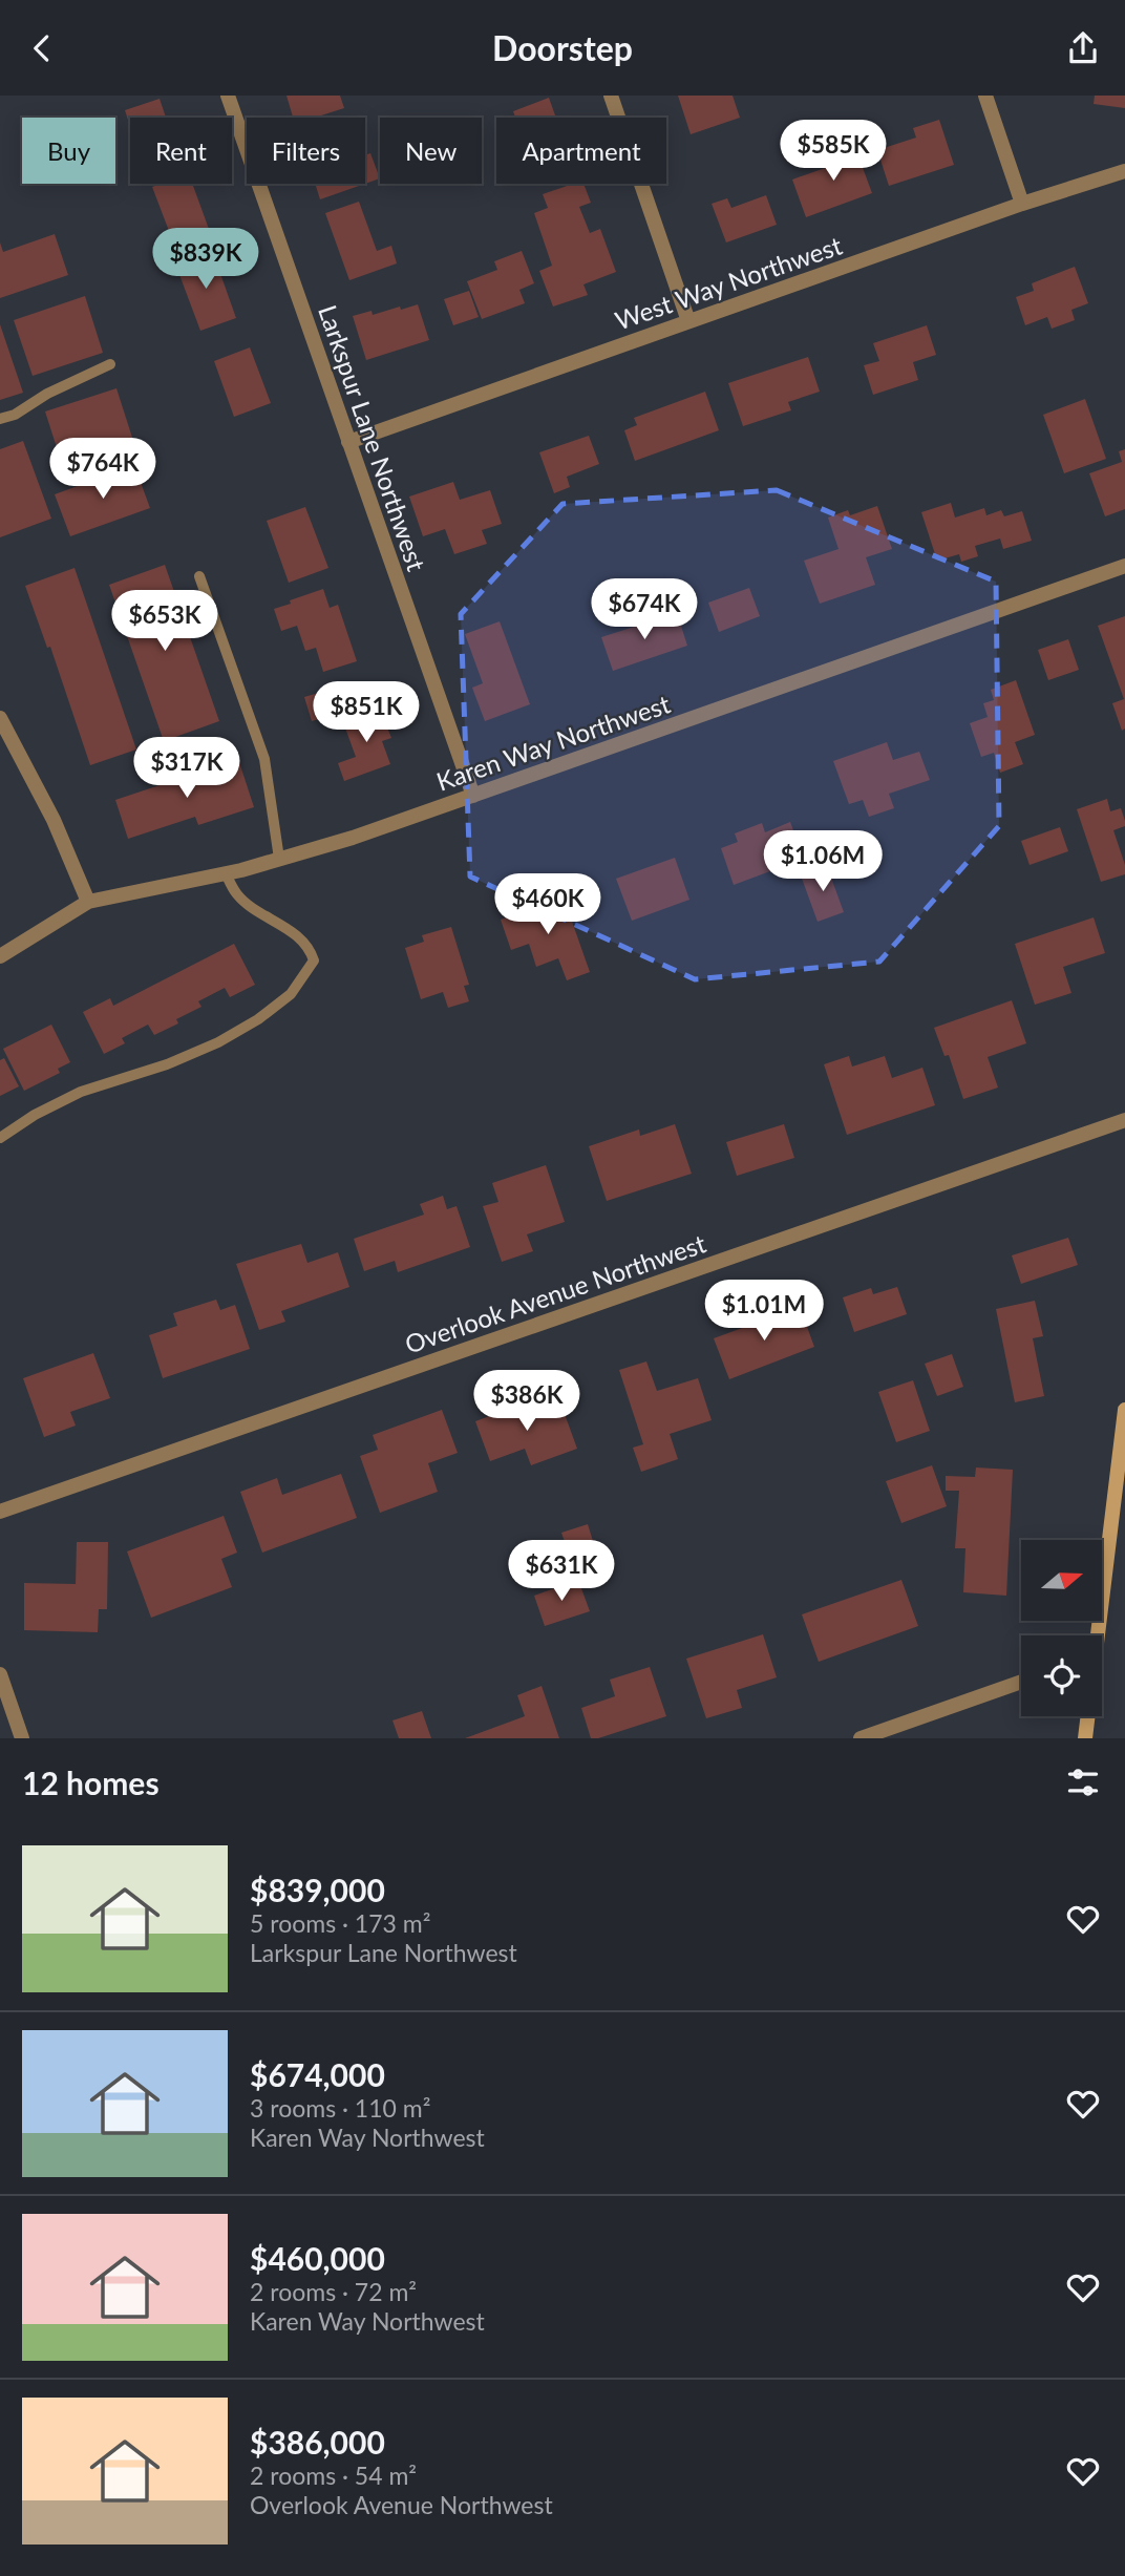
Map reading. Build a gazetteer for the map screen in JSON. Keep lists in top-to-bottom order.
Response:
{
  "streets": {
    "street": [
      "West Way Northwest",
      "Larkspur Lane Northwest",
      "Karen Way Northwest",
      "Overlook Avenue Northwest"
    ]
  },
  "crossings": [
    ["West Way Northwest", "Larkspur Lane Northwest"],
    ["Larkspur Lane Northwest", "Karen Way Northwest"]
  ],
  "north": "right",
  "page": {
    "header": "Doorstep",
    "chip": [
      "Buy",
      "Rent",
      "Filters",
      "New",
      "Apartment"
    ],
    "price": [
      "$585K",
      "$839K",
      "$764K",
      "$674K",
      "$653K",
      "$851K",
      "$317K",
      "$1.06M",
      "$460K",
      "$1.01M",
      "$386K",
      "$631K"
    ],
    "heading": "12 homes",
    "list": [
      {
        "name": "$839,000",
        "note": "5 rooms · 173 m² · Larkspur Lane Northwest"
      },
      {
        "name": "$674,000",
        "note": "3 rooms · 110 m² · Karen Way Northwest"
      },
      {
        "name": "$460,000",
        "note": "2 rooms · 72 m² · Karen Way Northwest"
      },
      {
        "name": "$386,000",
        "note": "2 rooms · 54 m² · Overlook Avenue Northwest"
      }
    ]
  }
}
